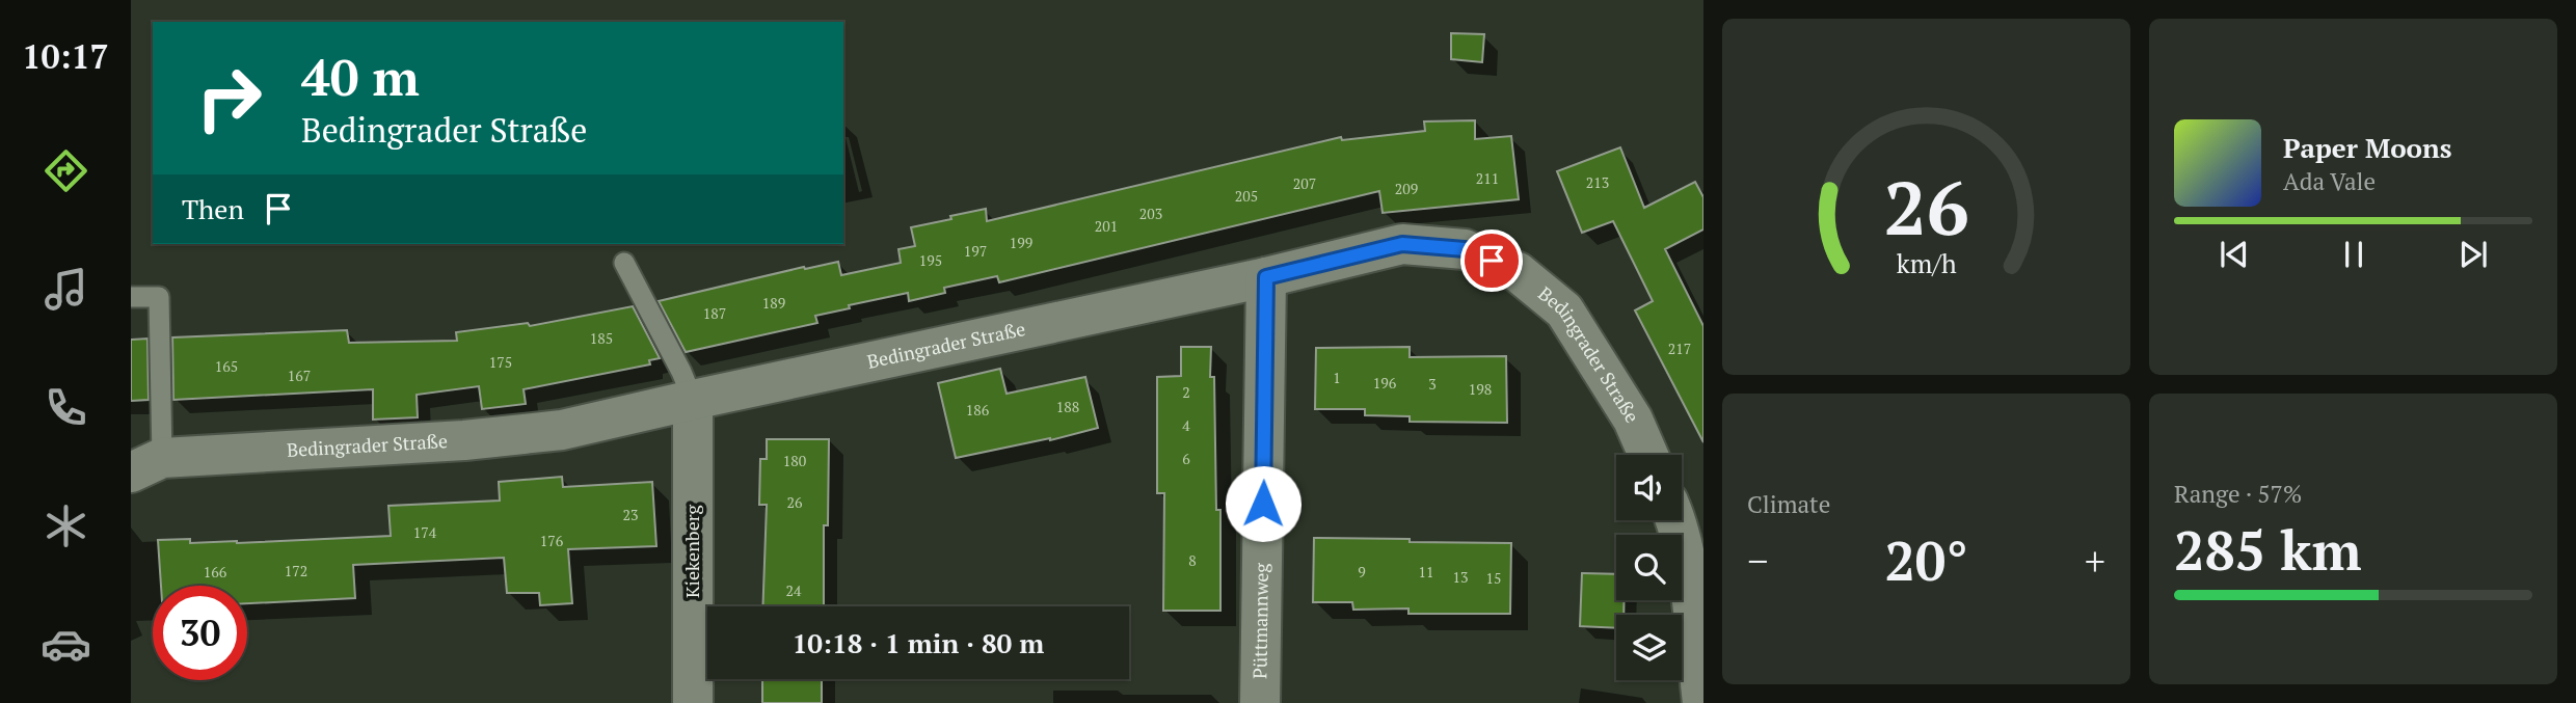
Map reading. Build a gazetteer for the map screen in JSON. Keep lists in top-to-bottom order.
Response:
{
  "streets": {
    "street": ["Bedingrader Straße", "Kiekenberg", "Püttmannweg"]
  },
  "crossings": [
    ["Bedingrader Straße", "Kiekenberg"],
    ["Bedingrader Straße", "Püttmannweg"]
  ],
  "house_numbers": [
    "211",
    "213",
    "207",
    "209",
    "205",
    "203",
    "201",
    "199",
    "197",
    "195",
    "189",
    "187",
    "185",
    "217",
    "175",
    "165",
    "167",
    "1",
    "196",
    "3",
    "198",
    "2",
    "188",
    "186",
    "4",
    "6",
    "180",
    "26",
    "23",
    "174",
    "176",
    "8",
    "172",
    "166",
    "9",
    "11",
    "13",
    "15",
    "24"
  ],
  "page": {
    "tabs": "10:17",
    "turn": ["40 m", "Bedingrader Straße"],
    "song": ["Paper Moons", "Ada Vale"],
    "then": "Then",
    "tile": [
      "Climate",
      ["Range · 57%", "285 km"]
    ],
    "heat": ["−", "20°", "+"],
    "limit": "30",
    "trip": "10:18 · 1 min · 80 m",
    "gauge": ["26", "km/h"]
  }
}
